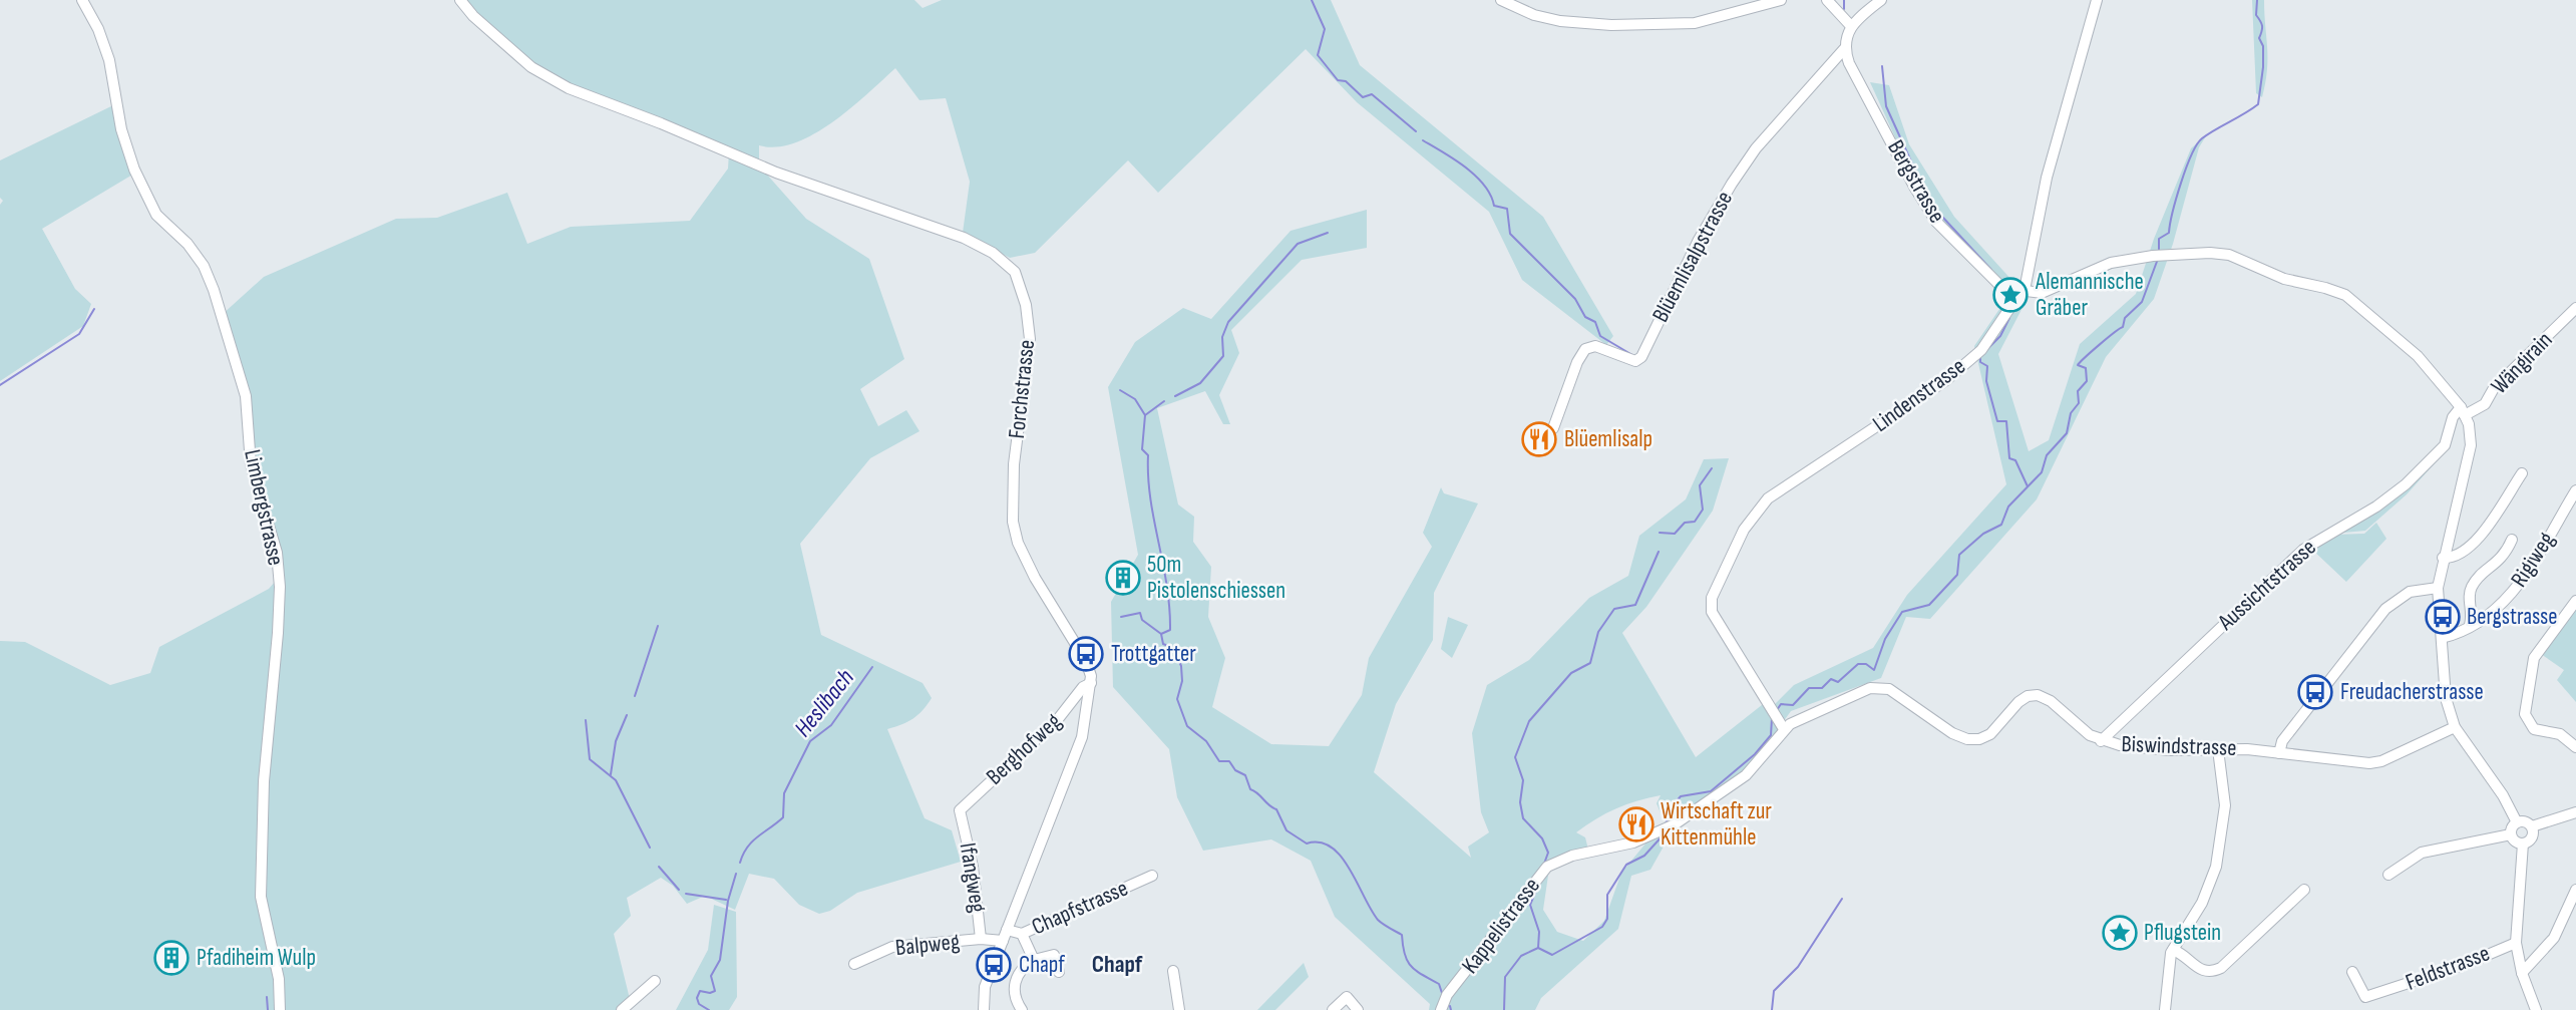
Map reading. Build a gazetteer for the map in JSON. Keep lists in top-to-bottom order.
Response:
{
  "streets": {
    "street": [
      "Bergstrasse",
      "Blüemlisalpstrasse",
      "Wängirain",
      "Forchstrasse",
      "Lindenstrasse",
      "Limbergstrasse",
      "Rigiweg",
      "Aussichtstrasse",
      "Biswindstrasse",
      "Berghofweg",
      "Ifangweg",
      "Chapfstrasse",
      "Kappelistrasse",
      "Balpweg",
      "Feldstrasse"
    ]
  },
  "crossings": [
    ["Bergstrasse", "Blüemlisalpstrasse"],
    ["Wängirain", "Aussichtstrasse"],
    ["Forchstrasse", "Berghofweg"],
    ["Forchstrasse", "Chapfstrasse"],
    ["Forchstrasse", "Balpweg"],
    ["Lindenstrasse", "Biswindstrasse"],
    ["Lindenstrasse", "Kappelistrasse"],
    ["Aussichtstrasse", "Biswindstrasse"],
    ["Biswindstrasse", "Kappelistrasse"],
    ["Berghofweg", "Ifangweg"],
    ["Ifangweg", "Balpweg"]
  ],
  "districts": ["Chapf"],
  "water": ["Heslibach"],
  "places": {
    "place": ["Alemannische Gräber", "Pflugstein"],
    "restaurant": ["Blüemlisalp", "Wirtschaft zur Kittenmühle"],
    "building": ["50m Pistolenschiessen", "Pfadiheim Wulp"],
    "bus stop": [
      "Bergstrasse",
      "Trottgatter",
      "Freudacherstrasse",
      "Chapf"
    ]
  }
}
